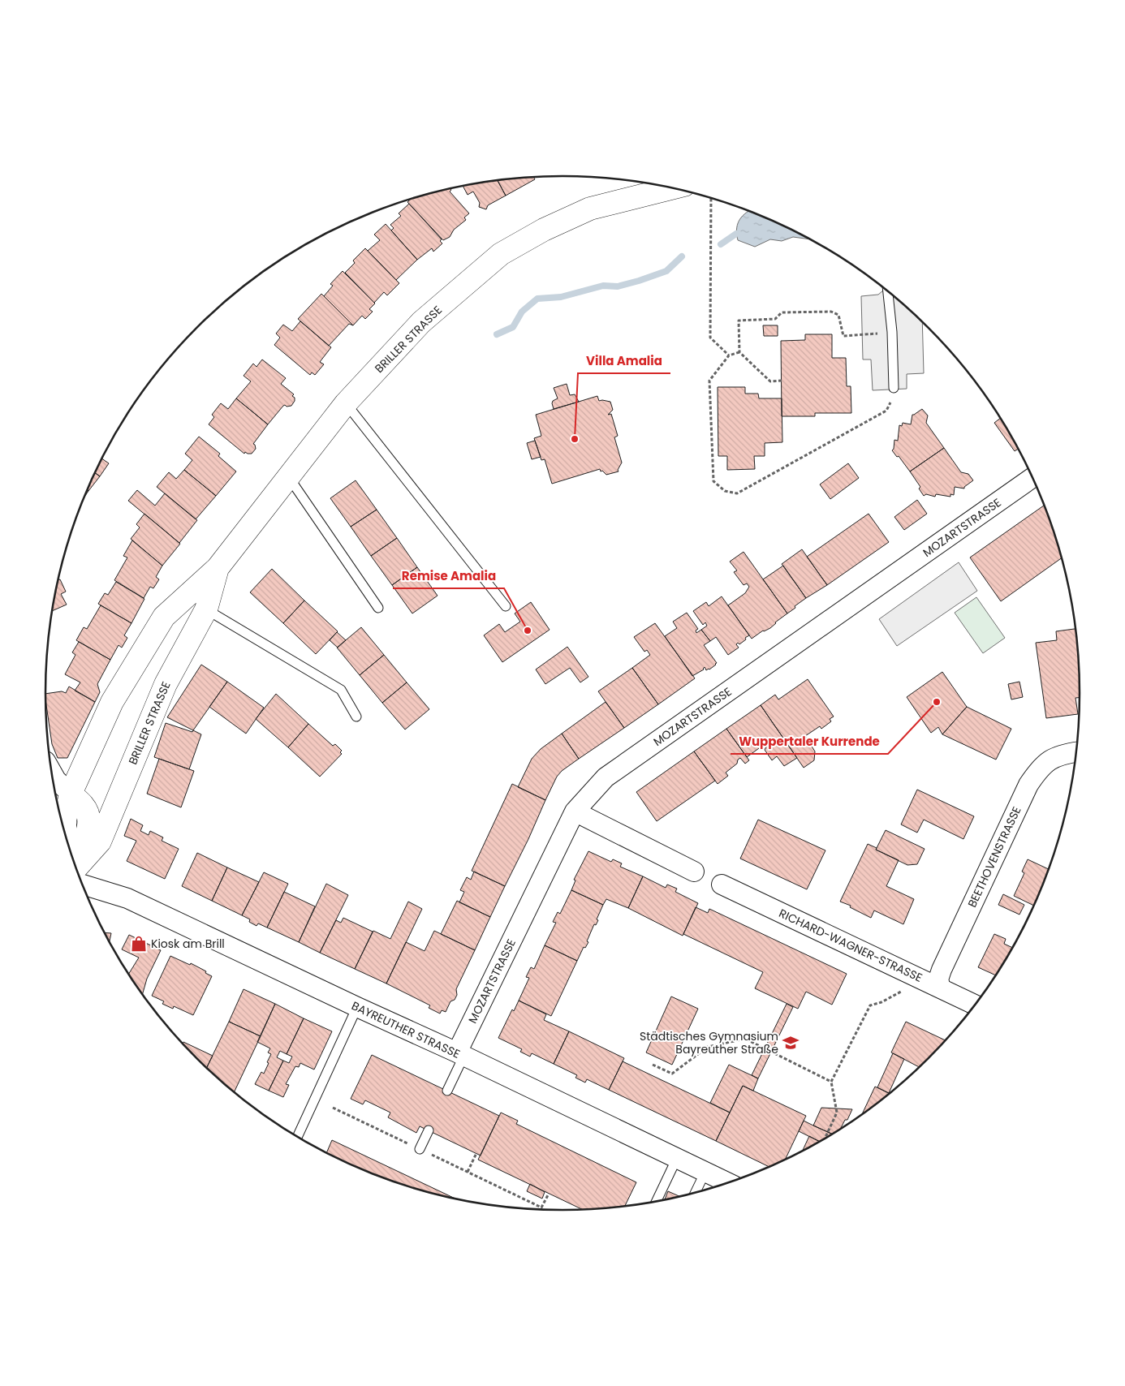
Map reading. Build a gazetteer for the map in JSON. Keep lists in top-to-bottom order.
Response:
{
  "streets": {
    "main road": ["BRILLER STRASSE"],
    "street": [
      "MOZARTSTRASSE",
      "BEETHOVENSTRASSE",
      "RICHARD-WAGNER-STRASSE",
      "BAYREUTHER STRASSE"
    ]
  },
  "crossings": [
    ["MOZARTSTRASSE", "BAYREUTHER STRASSE"],
    ["BEETHOVENSTRASSE", "RICHARD-WAGNER-STRASSE"]
  ],
  "places": {
    "other": ["Villa Amalia", "Remise Amalia", "Wuppertaler Kurrende"],
    "shop": ["Kiosk am Brill"],
    "school or university": ["Städtisches Gymnasium Bayreuther Straße"]
  }
}
